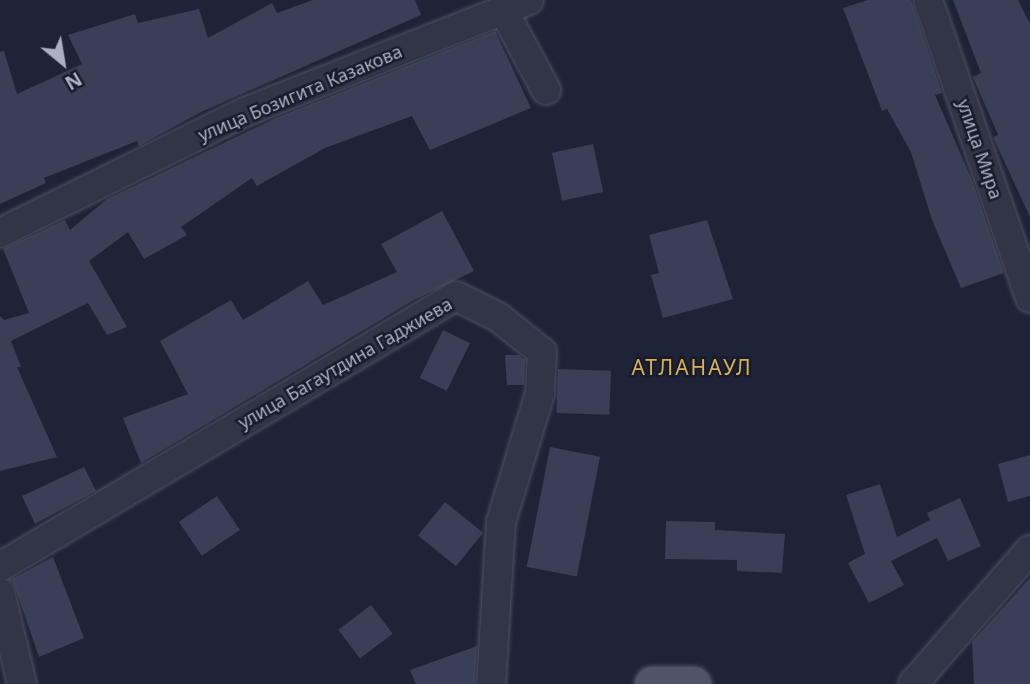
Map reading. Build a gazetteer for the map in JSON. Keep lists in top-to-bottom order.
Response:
{
  "streets": {
    "street": ["улица Бозигита Казакова", "улица Мира", "улица Багаутдина Гаджиева"]
  },
  "districts": ["АТЛАНАУЛ"],
  "north": "bottom right"
}
